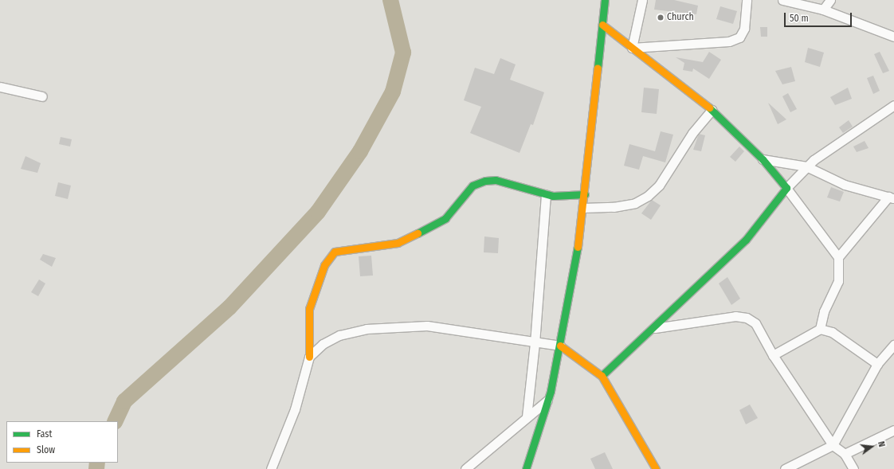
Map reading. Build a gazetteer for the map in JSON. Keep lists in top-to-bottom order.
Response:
{
  "places": ["Church"],
  "legend": ["Fast", "Slow"],
  "scale_bar": "50 m",
  "north": "right"
}
